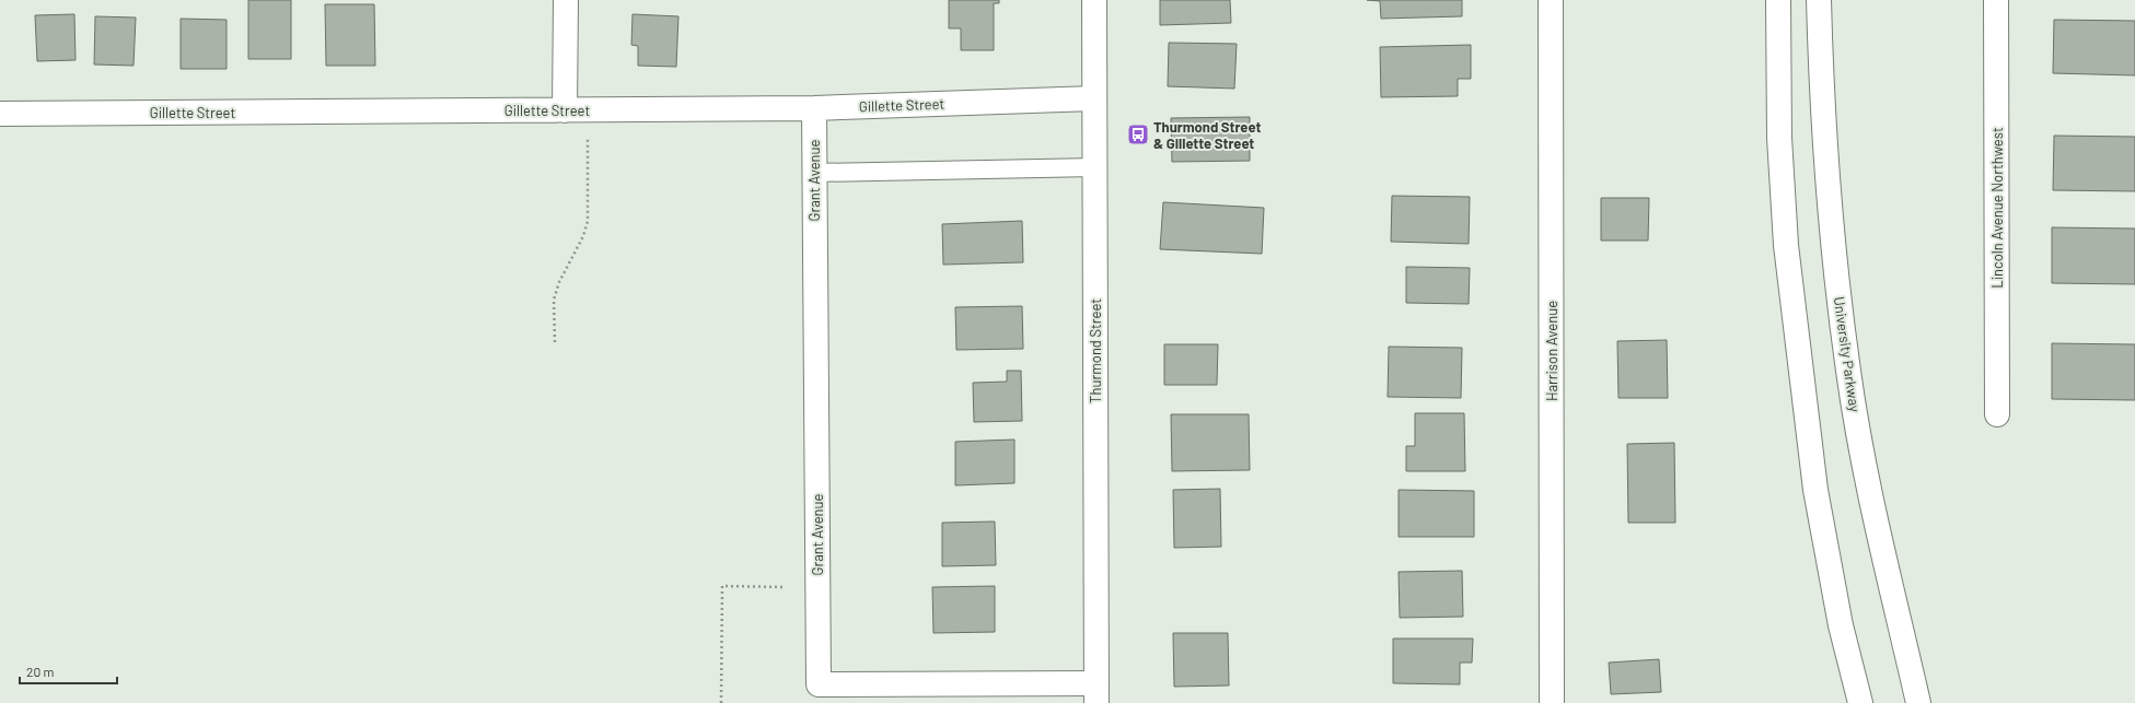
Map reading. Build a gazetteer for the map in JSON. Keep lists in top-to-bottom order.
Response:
{
  "streets": {
    "street": [
      "Gillette Street",
      "Grant Avenue",
      "Lincoln Avenue Northwest",
      "Thurmond Street",
      "Harrison Avenue",
      "University Parkway"
    ]
  },
  "crossings": [
    ["Gillette Street", "Grant Avenue"],
    ["Gillette Street", "Thurmond Street"],
    ["Grant Avenue", "Thurmond Street"]
  ],
  "places": {
    "bus stop": ["Thurmond Street & Gillette Street"]
  },
  "scale_bar": "20 m"
}
